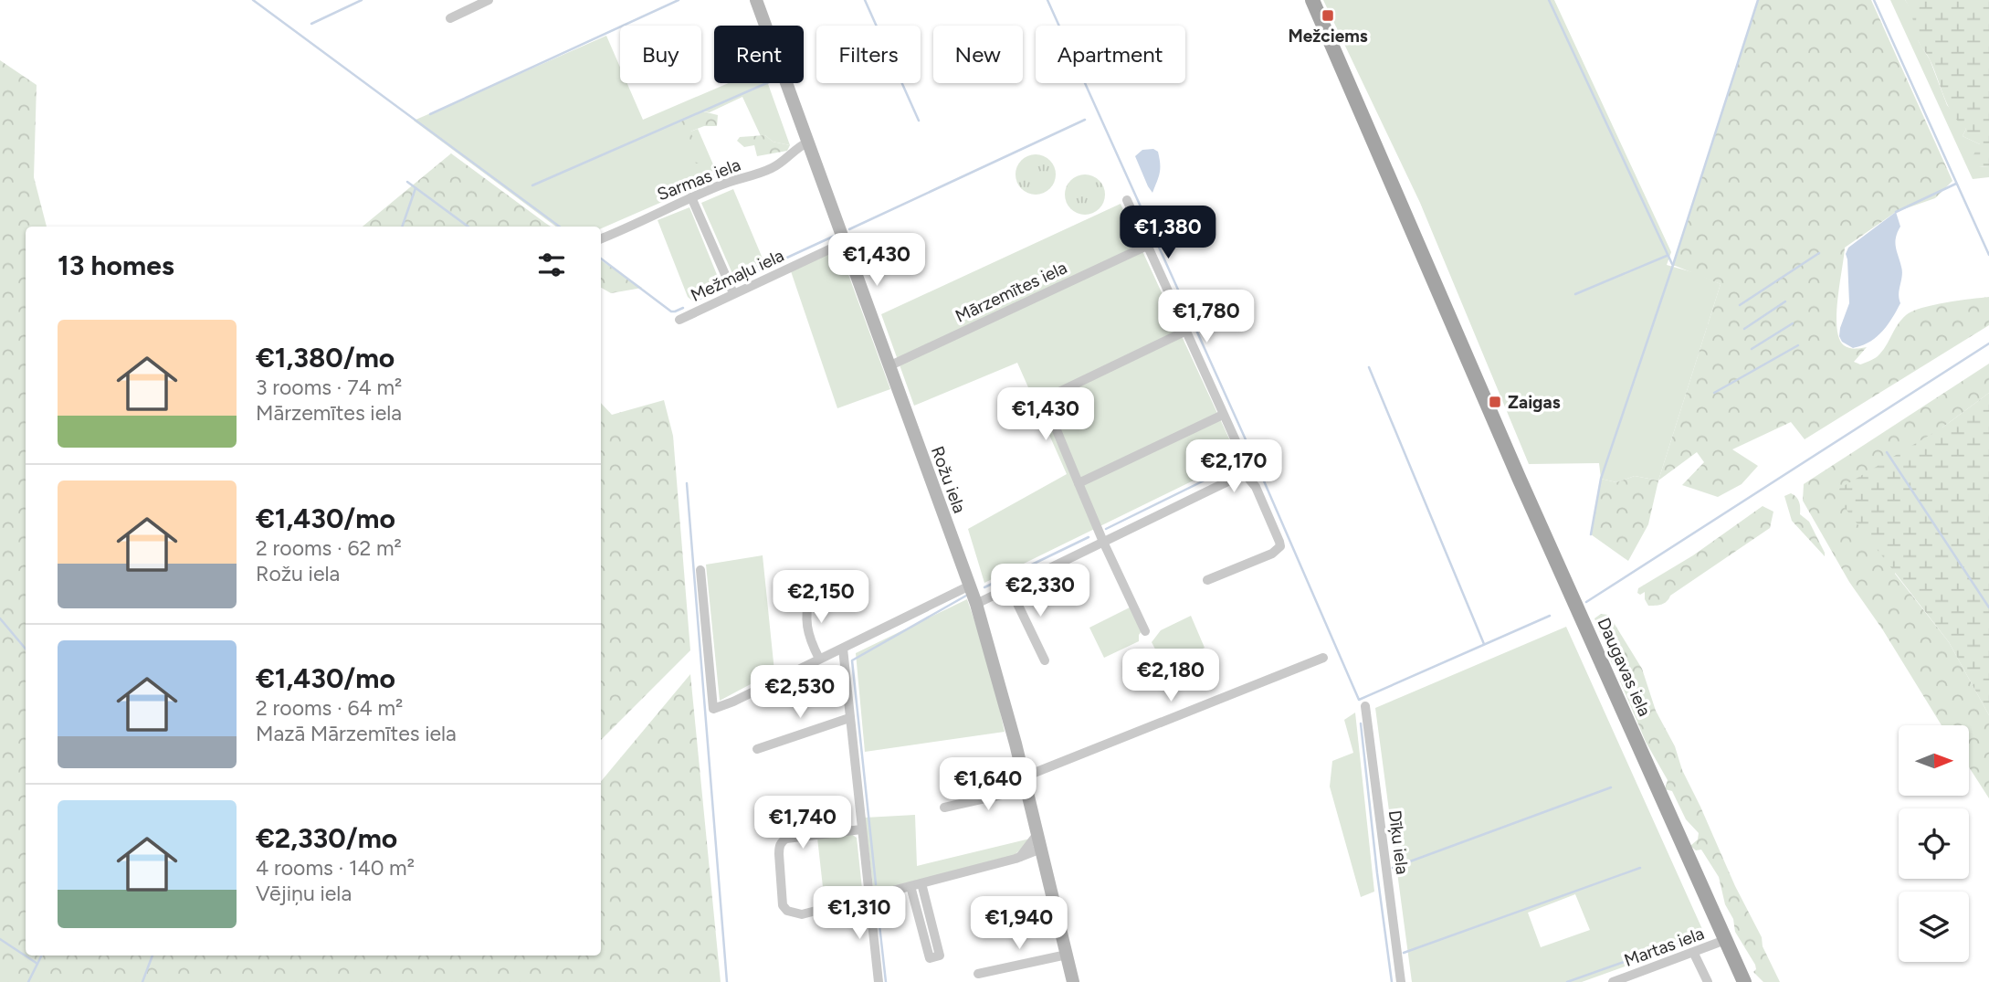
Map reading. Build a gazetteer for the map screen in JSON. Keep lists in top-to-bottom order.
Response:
{
  "streets": {
    "main road": ["Daugavas iela"],
    "street": [
      "Sarmas iela",
      "Mežmaļu iela",
      "Mārzemītes iela",
      "Rožu iela",
      "Dīķu iela",
      "Martas iela"
    ]
  },
  "crossings": [
    ["Sarmas iela", "Rožu iela"],
    ["Mežmaļu iela", "Rožu iela"],
    ["Mārzemītes iela", "Rožu iela"],
    ["Daugavas iela", "Martas iela"]
  ],
  "places": {
    "transit": ["Mežciems", "Zaigas"]
  },
  "north": "right",
  "page": {
    "chip": [
      "Buy",
      "Rent",
      "Filters",
      "New",
      "Apartment"
    ],
    "price": [
      "€1,380",
      "€1,430",
      "€1,780",
      "€1,430",
      "€2,170",
      "€2,330",
      "€2,150",
      "€2,180",
      "€2,530",
      "€1,640",
      "€1,740",
      "€1,310",
      "€1,940"
    ],
    "heading": "13 homes",
    "list": [
      {
        "name": "€1,380/mo",
        "note": "3 rooms · 74 m² · Mārzemītes iela"
      },
      {
        "name": "€1,430/mo",
        "note": "2 rooms · 62 m² · Rožu iela"
      },
      {
        "name": "€1,430/mo",
        "note": "2 rooms · 64 m² · Mazā Mārzemītes iela"
      },
      {
        "name": "€2,330/mo",
        "note": "4 rooms · 140 m² · Vējiņu iela"
      }
    ]
  }
}
